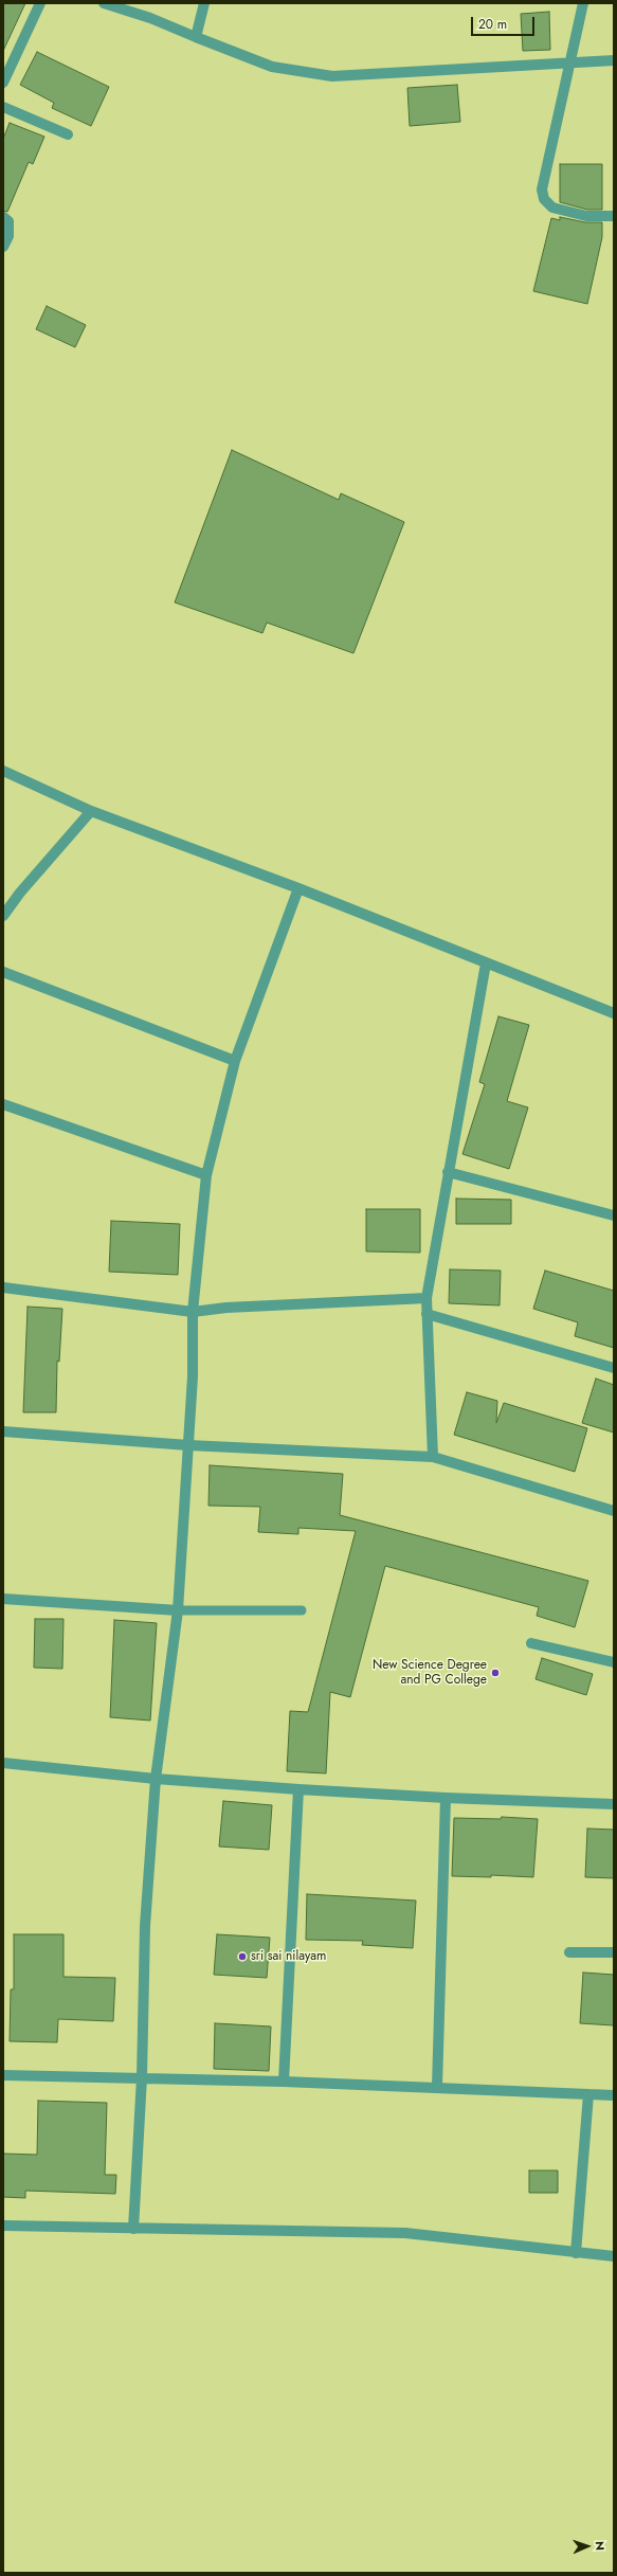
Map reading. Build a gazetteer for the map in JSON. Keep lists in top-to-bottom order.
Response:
{
  "places": ["New Science Degree and PG College", "sri sai nilayam"],
  "scale_bar": "20 m",
  "north": "right"
}
